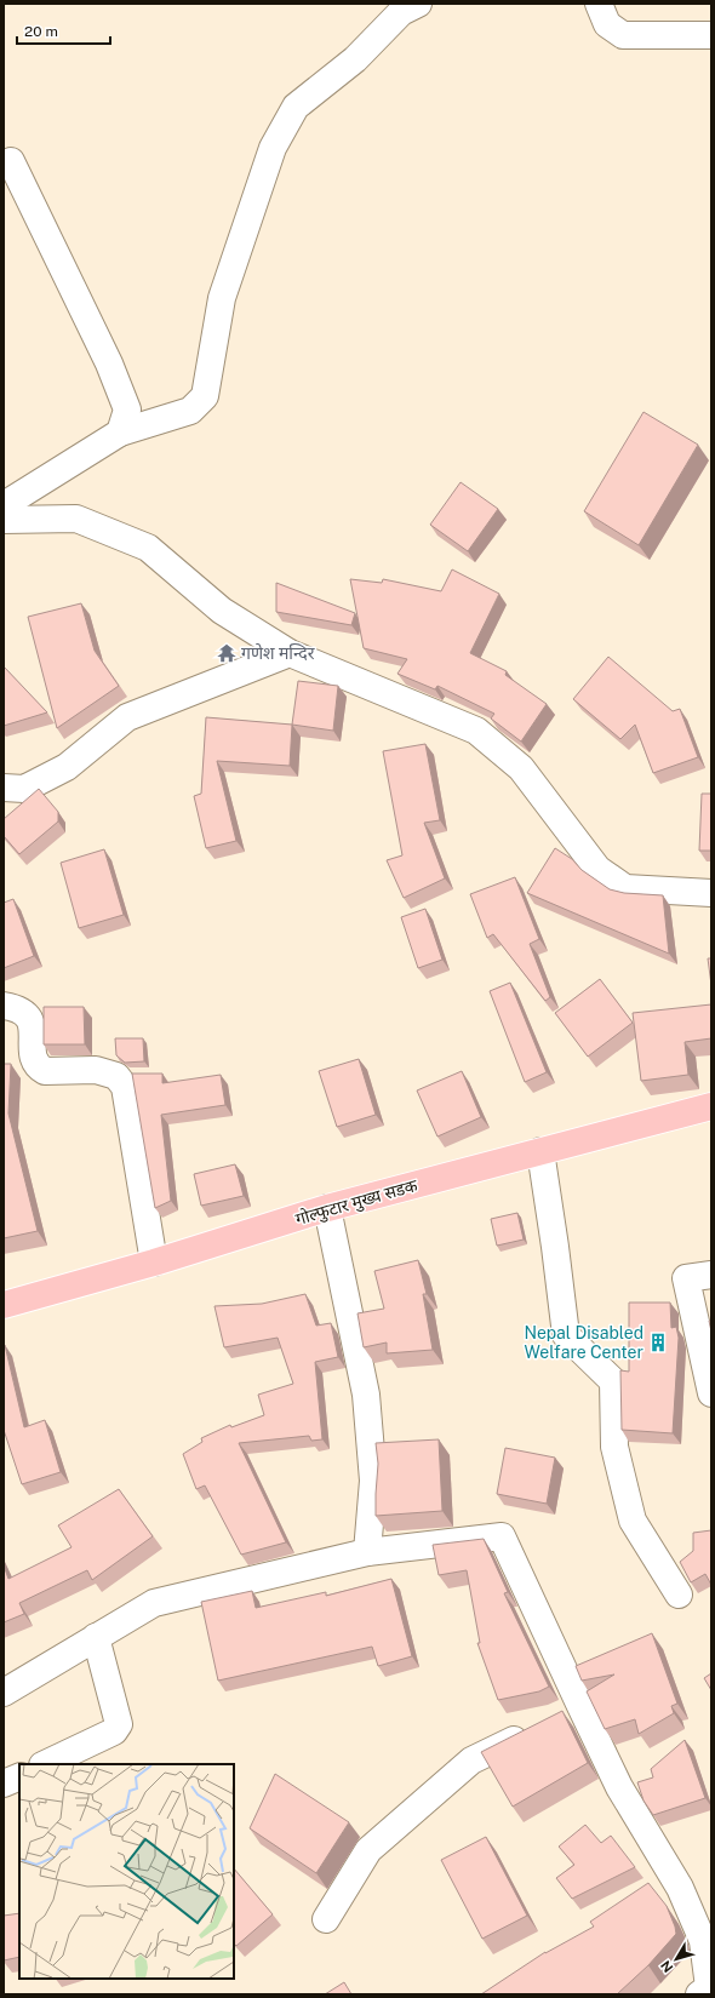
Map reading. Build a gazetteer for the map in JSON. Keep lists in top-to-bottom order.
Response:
{
  "streets": {
    "main road": ["गोल्फुटार मुख्य सडक"]
  },
  "places": {
    "temple": ["गणेश मन्दिर"],
    "building": ["Nepal Disabled Welfare Center"]
  },
  "scale_bar": "20 m",
  "north": "bottom left"
}
